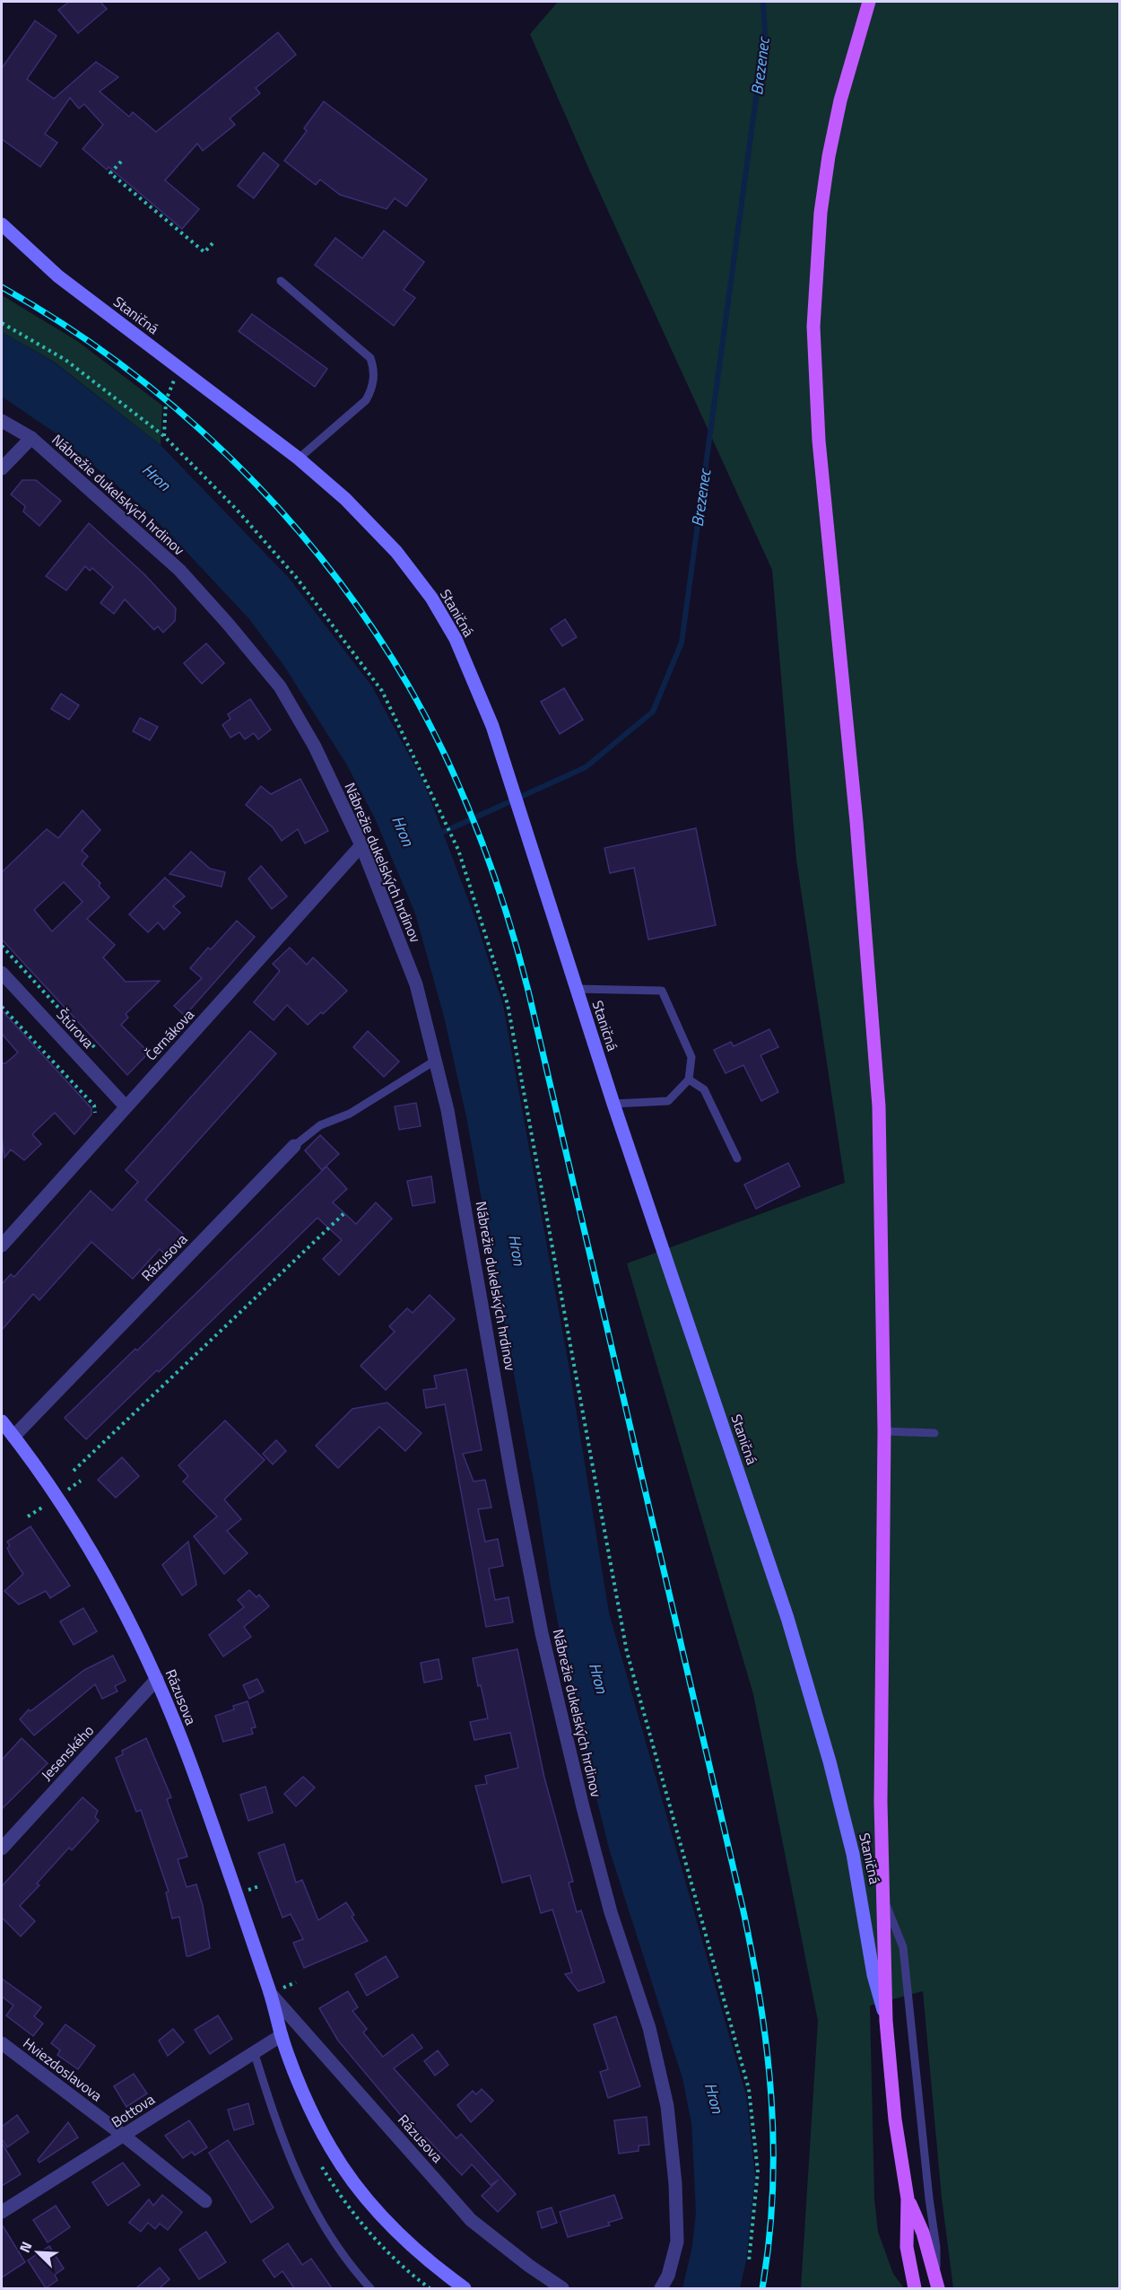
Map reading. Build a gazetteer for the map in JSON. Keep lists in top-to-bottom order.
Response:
{
  "streets": {
    "street": [
      "Staničná",
      "Nábrežie dukelských hrdinov",
      "Štúrova",
      "Černákova",
      "Rázusova",
      "Jesenského",
      "Hviezdoslavova",
      "Bottova"
    ]
  },
  "crossings": [
    ["Nábrežie dukelských hrdinov", "Černákova"],
    ["Štúrova", "Černákova"],
    ["Rázusova", "Jesenského"],
    ["Rázusova", "Bottova"],
    ["Hviezdoslavova", "Bottova"]
  ],
  "water": ["Brezenec", "Hron"],
  "north": "top left"
}
